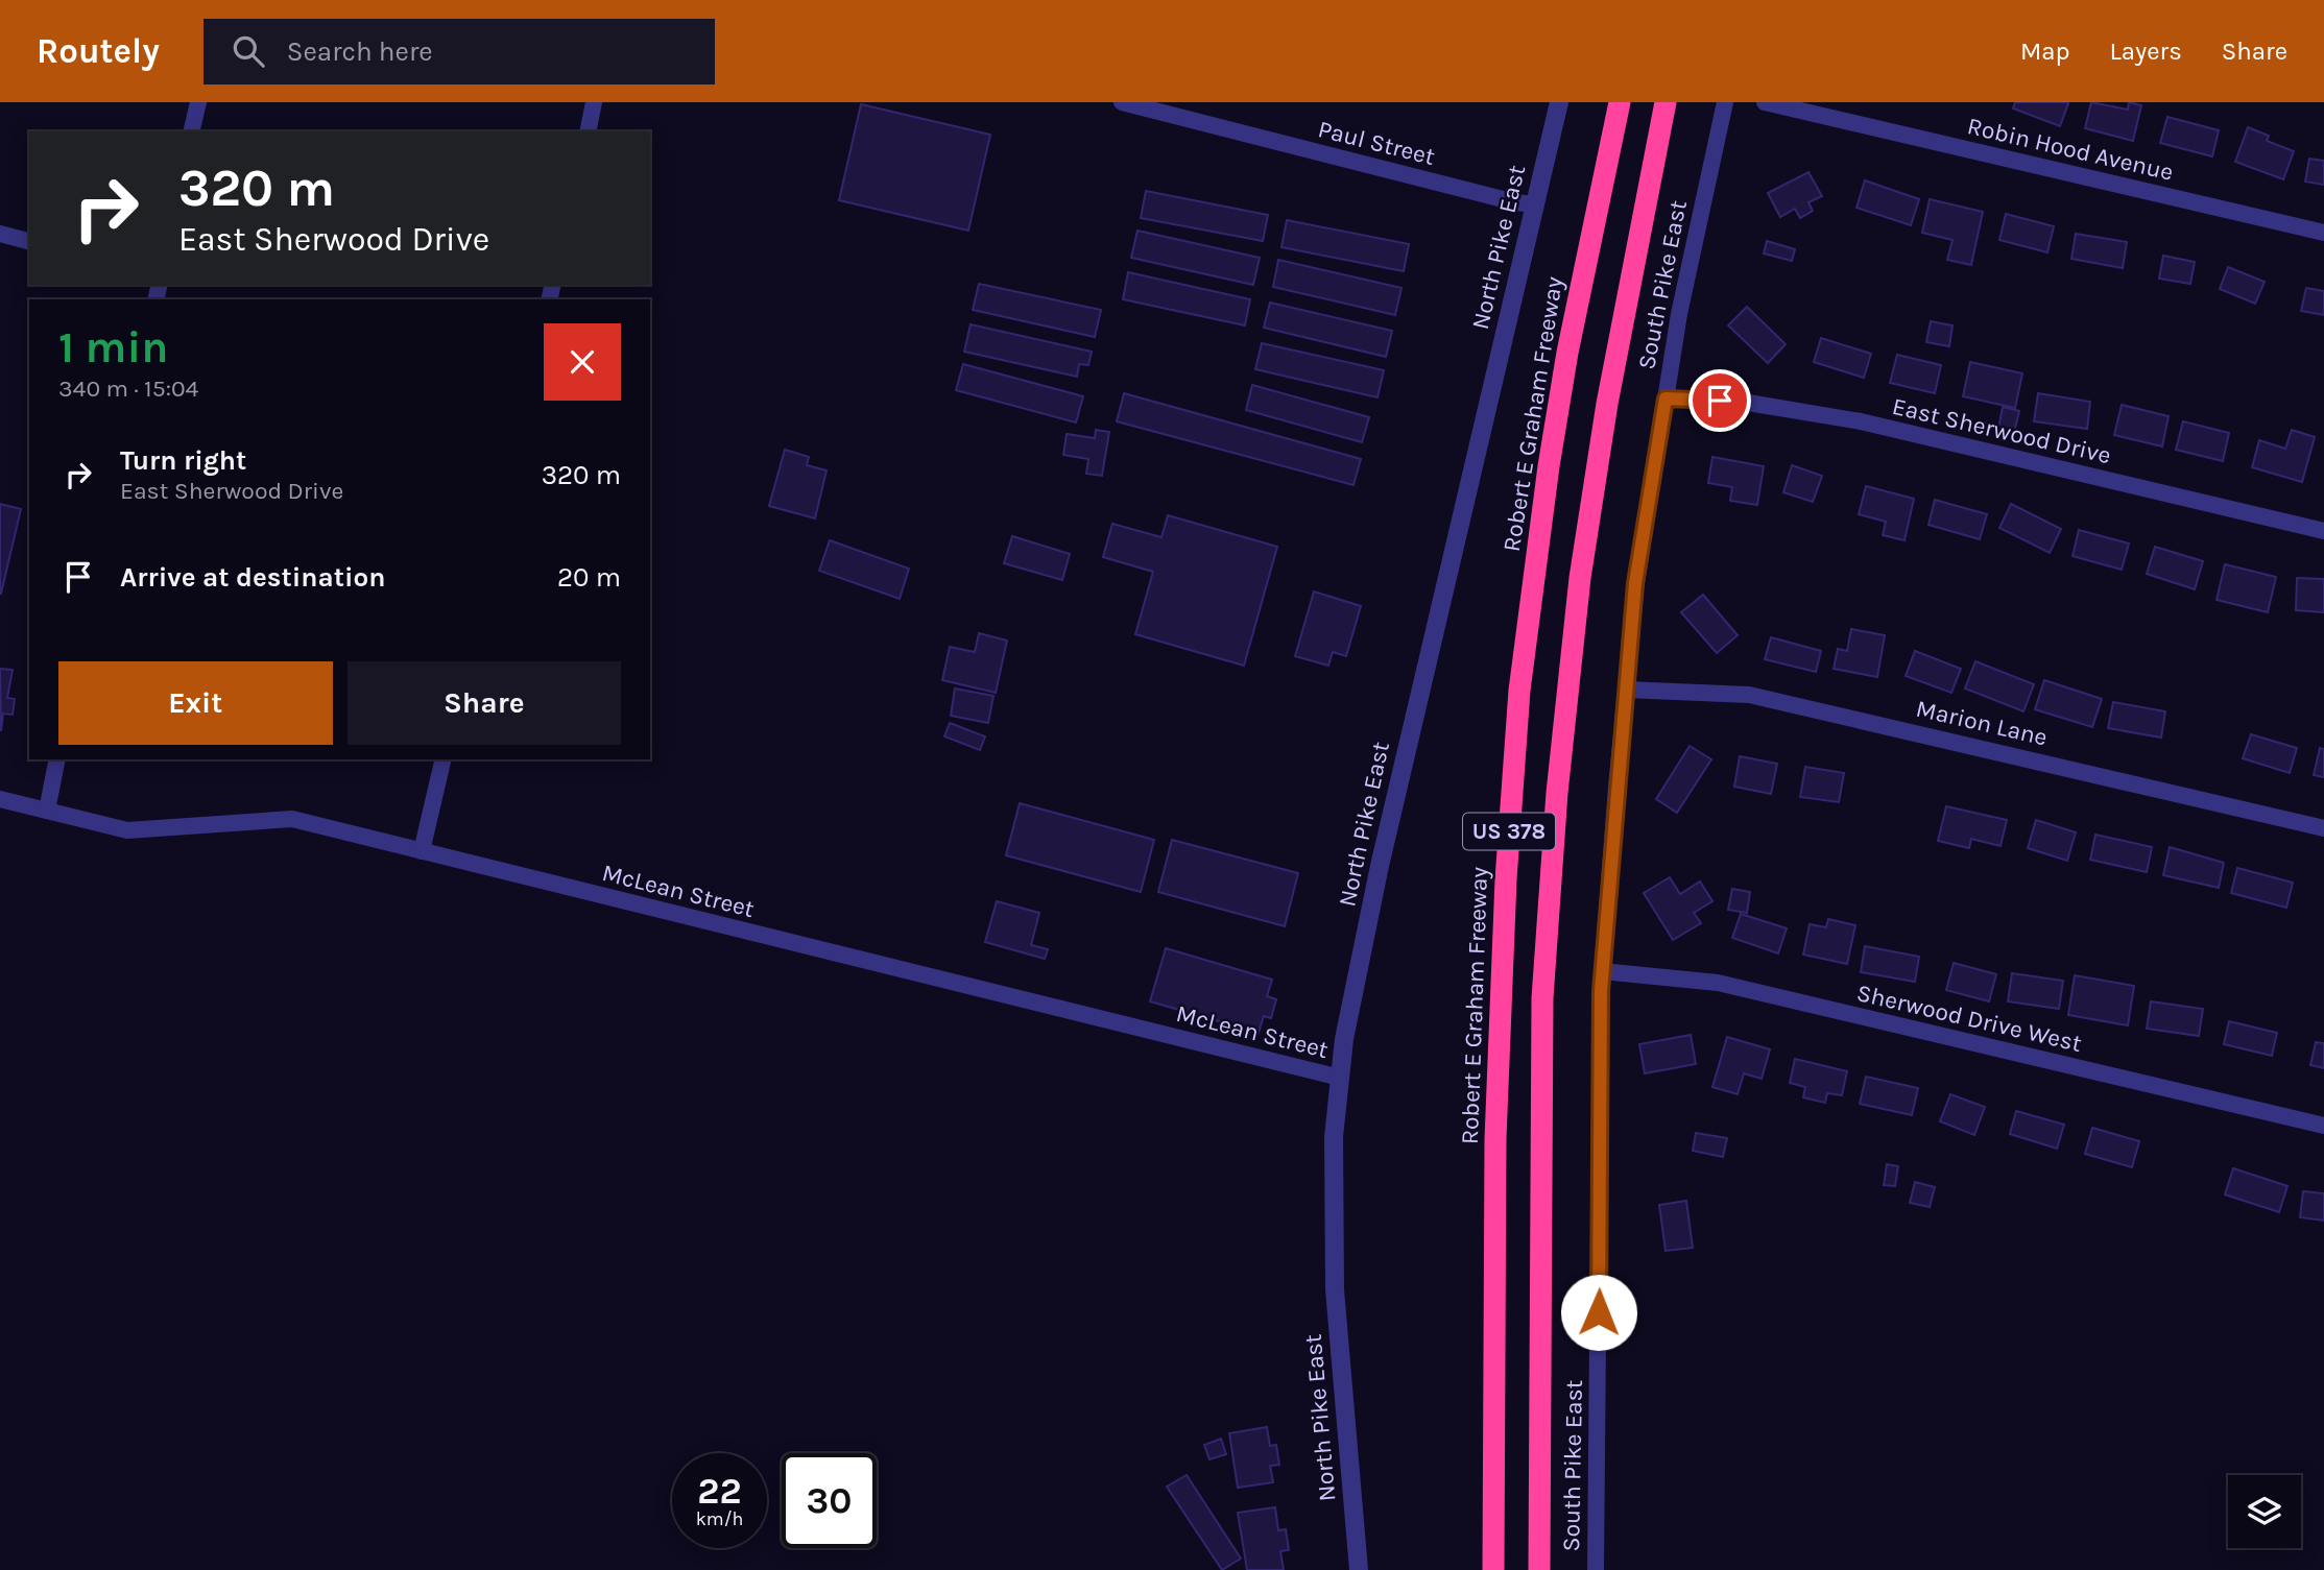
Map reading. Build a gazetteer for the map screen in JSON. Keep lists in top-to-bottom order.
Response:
{
  "streets": {
    "highway": ["Robert E Graham Freeway", "US 378"],
    "street": [
      "Paul Street",
      "Robin Hood Avenue",
      "North Pike East",
      "South Pike East",
      "East Sherwood Drive",
      "Marion Lane",
      "McLean Street",
      "Sherwood Drive West"
    ]
  },
  "crossings": [
    ["Paul Street", "North Pike East"],
    ["North Pike East", "McLean Street"],
    ["South Pike East", "East Sherwood Drive"],
    ["South Pike East", "Marion Lane"],
    ["South Pike East", "Sherwood Drive West"]
  ],
  "page": {
    "header": "Routely",
    "search": "Search here",
    "nav": ["Map", "Layers", "Share"],
    "turn": ["320 m", "East Sherwood Drive"],
    "heading": ["1 min", "340 m · 15:04"],
    "list": [
      {
        "name": "Turn right",
        "note": "East Sherwood Drive",
        "value": "320 m"
      },
      {
        "name": "Arrive at destination",
        "value": "20 m"
      }
    ],
    "buttons": ["Exit", "Share"],
    "speed": "22 km/h",
    "limit": "30"
  }
}
